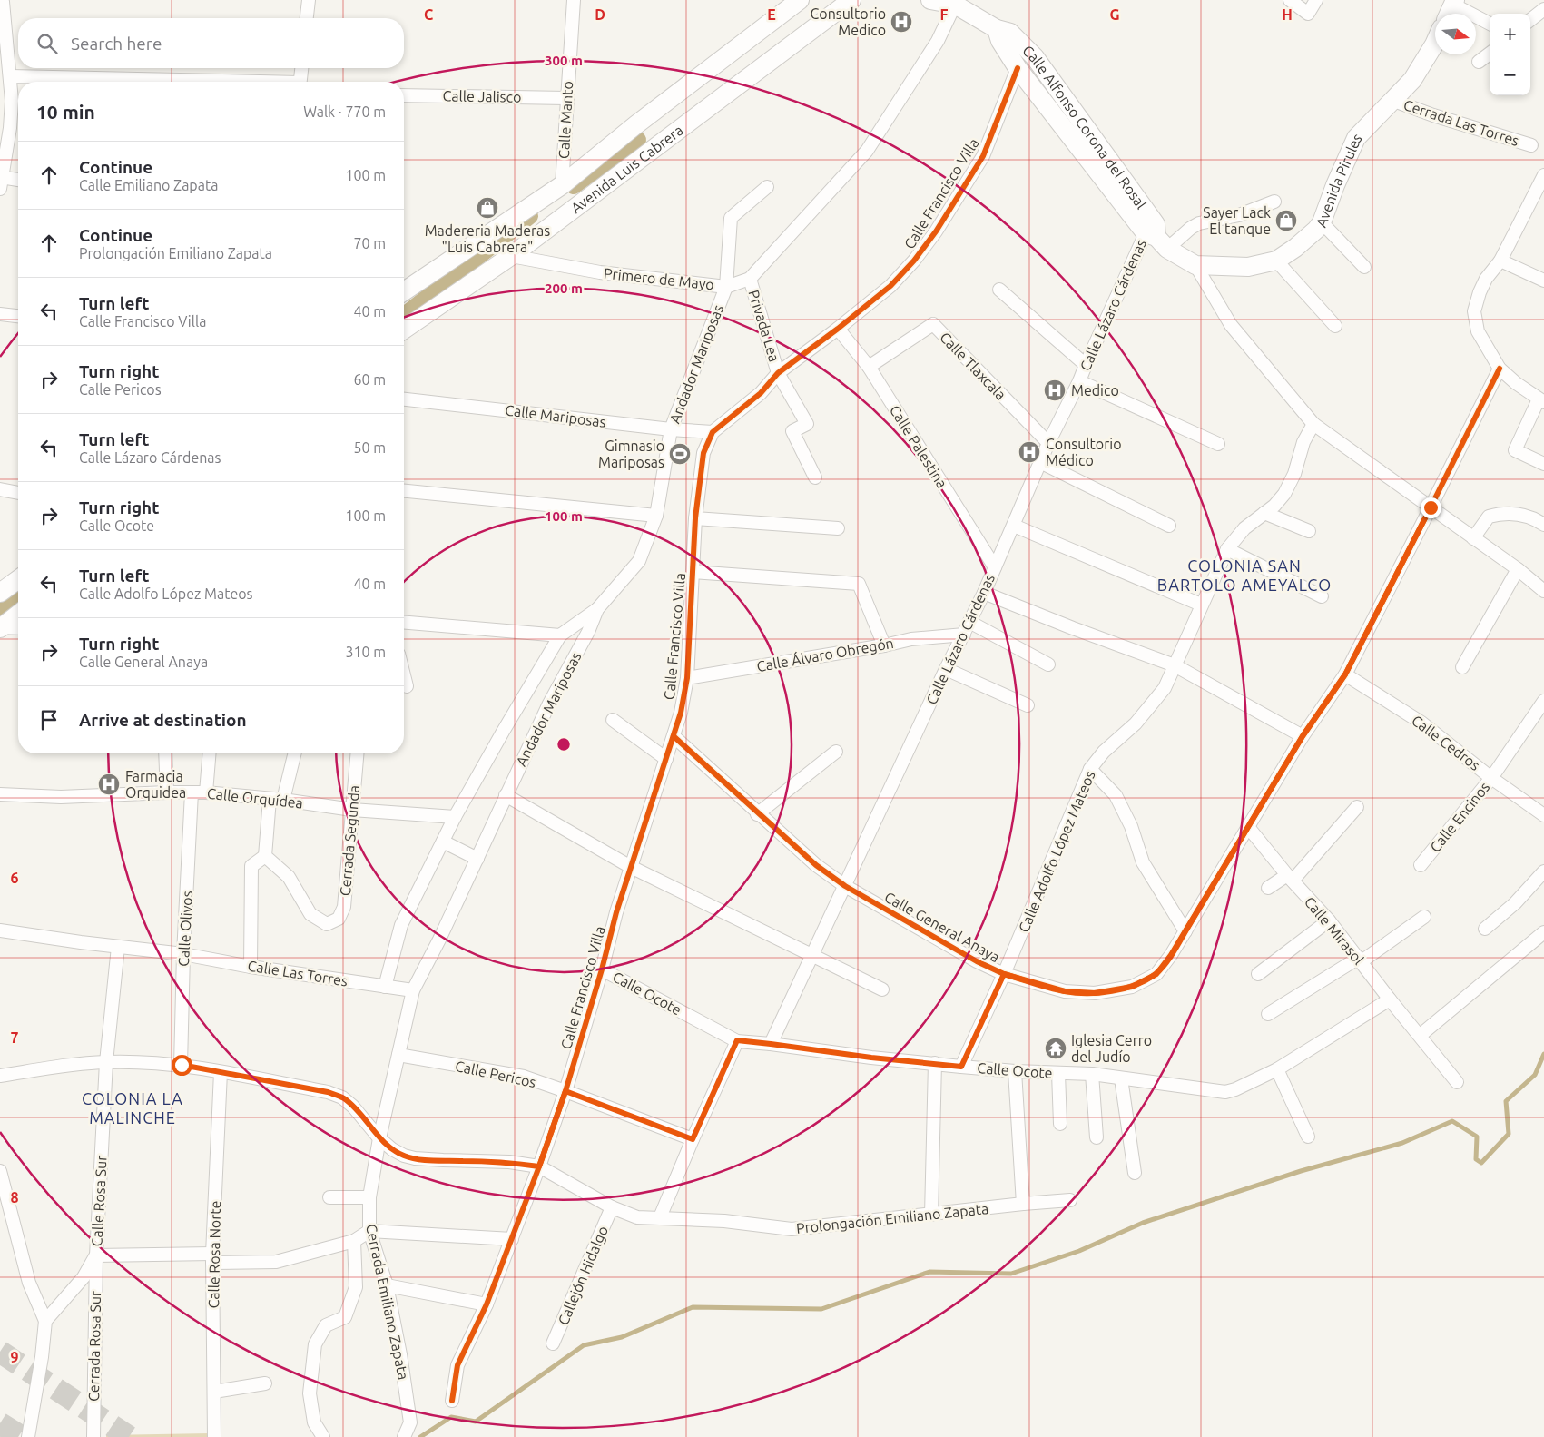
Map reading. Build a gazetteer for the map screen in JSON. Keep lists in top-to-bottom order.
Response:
{
  "streets": {
    "street": [
      "Calle Jalisco",
      "Calle Manto",
      "Cerrada Las Torres",
      "Calle Alfonso Corona del Rosal",
      "Avenida Luis Cabrera",
      "Avenida Pirules",
      "Calle Francisco Villa",
      "Primero de Mayo",
      "Calle Lázaro Cárdenas",
      "Privada Lea",
      "Andador Mariposas",
      "Calle Tlaxcala",
      "Calle Mariposas",
      "Calle Palestina",
      "Calle Álvaro Obregón",
      "Calle Cedros",
      "Calle Orquídea",
      "Calle Encinos",
      "Cerrada Segunda",
      "Calle Adolfo López Mateos",
      "Calle General Anaya",
      "Calle Olivos",
      "Calle Mirasol",
      "Calle Las Torres",
      "Calle Ocote",
      "Calle Pericos",
      "Calle Rosa Sur",
      "Prolongación Emiliano Zapata",
      "Calle Rosa Norte",
      "Callejón Hidalgo",
      "Cerrada Emiliano Zapata",
      "Cerrada Rosa Sur"
    ]
  },
  "crossings": [
    ["Calle Jalisco", "Calle Manto"],
    ["Calle Manto", "Avenida Luis Cabrera"],
    ["Cerrada Las Torres", "Avenida Pirules"],
    ["Calle Alfonso Corona del Rosal", "Avenida Pirules"],
    ["Calle Alfonso Corona del Rosal", "Calle Francisco Villa"],
    ["Calle Alfonso Corona del Rosal", "Calle Lázaro Cárdenas"],
    ["Avenida Luis Cabrera", "Primero de Mayo"],
    ["Calle Francisco Villa", "Privada Lea"],
    ["Calle Francisco Villa", "Calle Mariposas"],
    ["Calle Francisco Villa", "Calle Palestina"],
    ["Calle Francisco Villa", "Calle Álvaro Obregón"],
    ["Calle Francisco Villa", "Calle General Anaya"],
    ["Calle Francisco Villa", "Calle Ocote"],
    ["Calle Francisco Villa", "Calle Pericos"],
    ["Calle Francisco Villa", "Prolongación Emiliano Zapata"],
    ["Primero de Mayo", "Privada Lea"],
    ["Primero de Mayo", "Andador Mariposas"],
    ["Calle Lázaro Cárdenas", "Calle Tlaxcala"],
    ["Calle Lázaro Cárdenas", "Calle Palestina"],
    ["Calle Lázaro Cárdenas", "Calle Álvaro Obregón"],
    ["Calle Lázaro Cárdenas", "Calle General Anaya"],
    ["Calle Lázaro Cárdenas", "Calle Ocote"],
    ["Privada Lea", "Andador Mariposas"],
    ["Andador Mariposas", "Calle Mariposas"],
    ["Andador Mariposas", "Calle Orquídea"],
    ["Andador Mariposas", "Calle Las Torres"],
    ["Andador Mariposas", "Calle Pericos"],
    ["Andador Mariposas", "Prolongación Emiliano Zapata"],
    ["Andador Mariposas", "Cerrada Emiliano Zapata"],
    ["Calle Tlaxcala", "Calle Palestina"],
    ["Calle Cedros", "Calle Encinos"],
    ["Calle Cedros", "Calle General Anaya"],
    ["Calle Orquídea", "Cerrada Segunda"],
    ["Calle Orquídea", "Calle Olivos"],
    ["Calle Adolfo López Mateos", "Calle General Anaya"],
    ["Calle Adolfo López Mateos", "Calle Ocote"],
    ["Calle General Anaya", "Calle Mirasol"],
    ["Calle Olivos", "Calle Las Torres"],
    ["Calle Olivos", "Prolongación Emiliano Zapata"],
    ["Calle Mirasol", "Calle Ocote"],
    ["Calle Las Torres", "Calle Rosa Sur"],
    ["Calle Rosa Sur", "Prolongación Emiliano Zapata"],
    ["Calle Rosa Sur", "Cerrada Rosa Sur"],
    ["Prolongación Emiliano Zapata", "Calle Rosa Norte"],
    ["Prolongación Emiliano Zapata", "Callejón Hidalgo"],
    ["Prolongación Emiliano Zapata", "Cerrada Emiliano Zapata"]
  ],
  "districts": ["COLONIA SAN BARTOLO AMEYALCO", "COLONIA LA MALINCHE"],
  "places": {
    "hospital": [
      "Consultorio Medico",
      "Medico",
      "Consultorio Médico",
      "Farmacia Orquidea"
    ],
    "shop": ["Madereria Maderas \"Luis Cabrera\"", "Sayer Lack El tanque"],
    "sports": ["Gimnasio Mariposas"],
    "temple": ["Iglesia Cerro del Judío"]
  },
  "north": "right",
  "page": {
    "map_buttons": ["+", "−"],
    "search": "Search here",
    "heading": ["10 min", "Walk · 770 m"],
    "list": [
      ["Continue", "Calle Emiliano Zapata", "100 m"],
      ["Continue", "Prolongación Emiliano Zapata", "70 m"],
      ["Turn left", "Calle Francisco Villa", "40 m"],
      ["Turn right", "Calle Pericos", "60 m"],
      ["Turn left", "Calle Lázaro Cárdenas", "50 m"],
      ["Turn right", "Calle Ocote", "100 m"],
      ["Turn left", "Calle Adolfo López Mateos", "40 m"],
      ["Turn right", "Calle General Anaya", "310 m"],
      "Arrive at destination"
    ]
  },
  "grid": {
    "columns": [
      "C",
      "D",
      "E",
      "F",
      "G",
      "H"
    ],
    "rows": [
      "6",
      "7",
      "8",
      "9"
    ]
  },
  "rings": ["300 m", "200 m", "100 m"]
}
